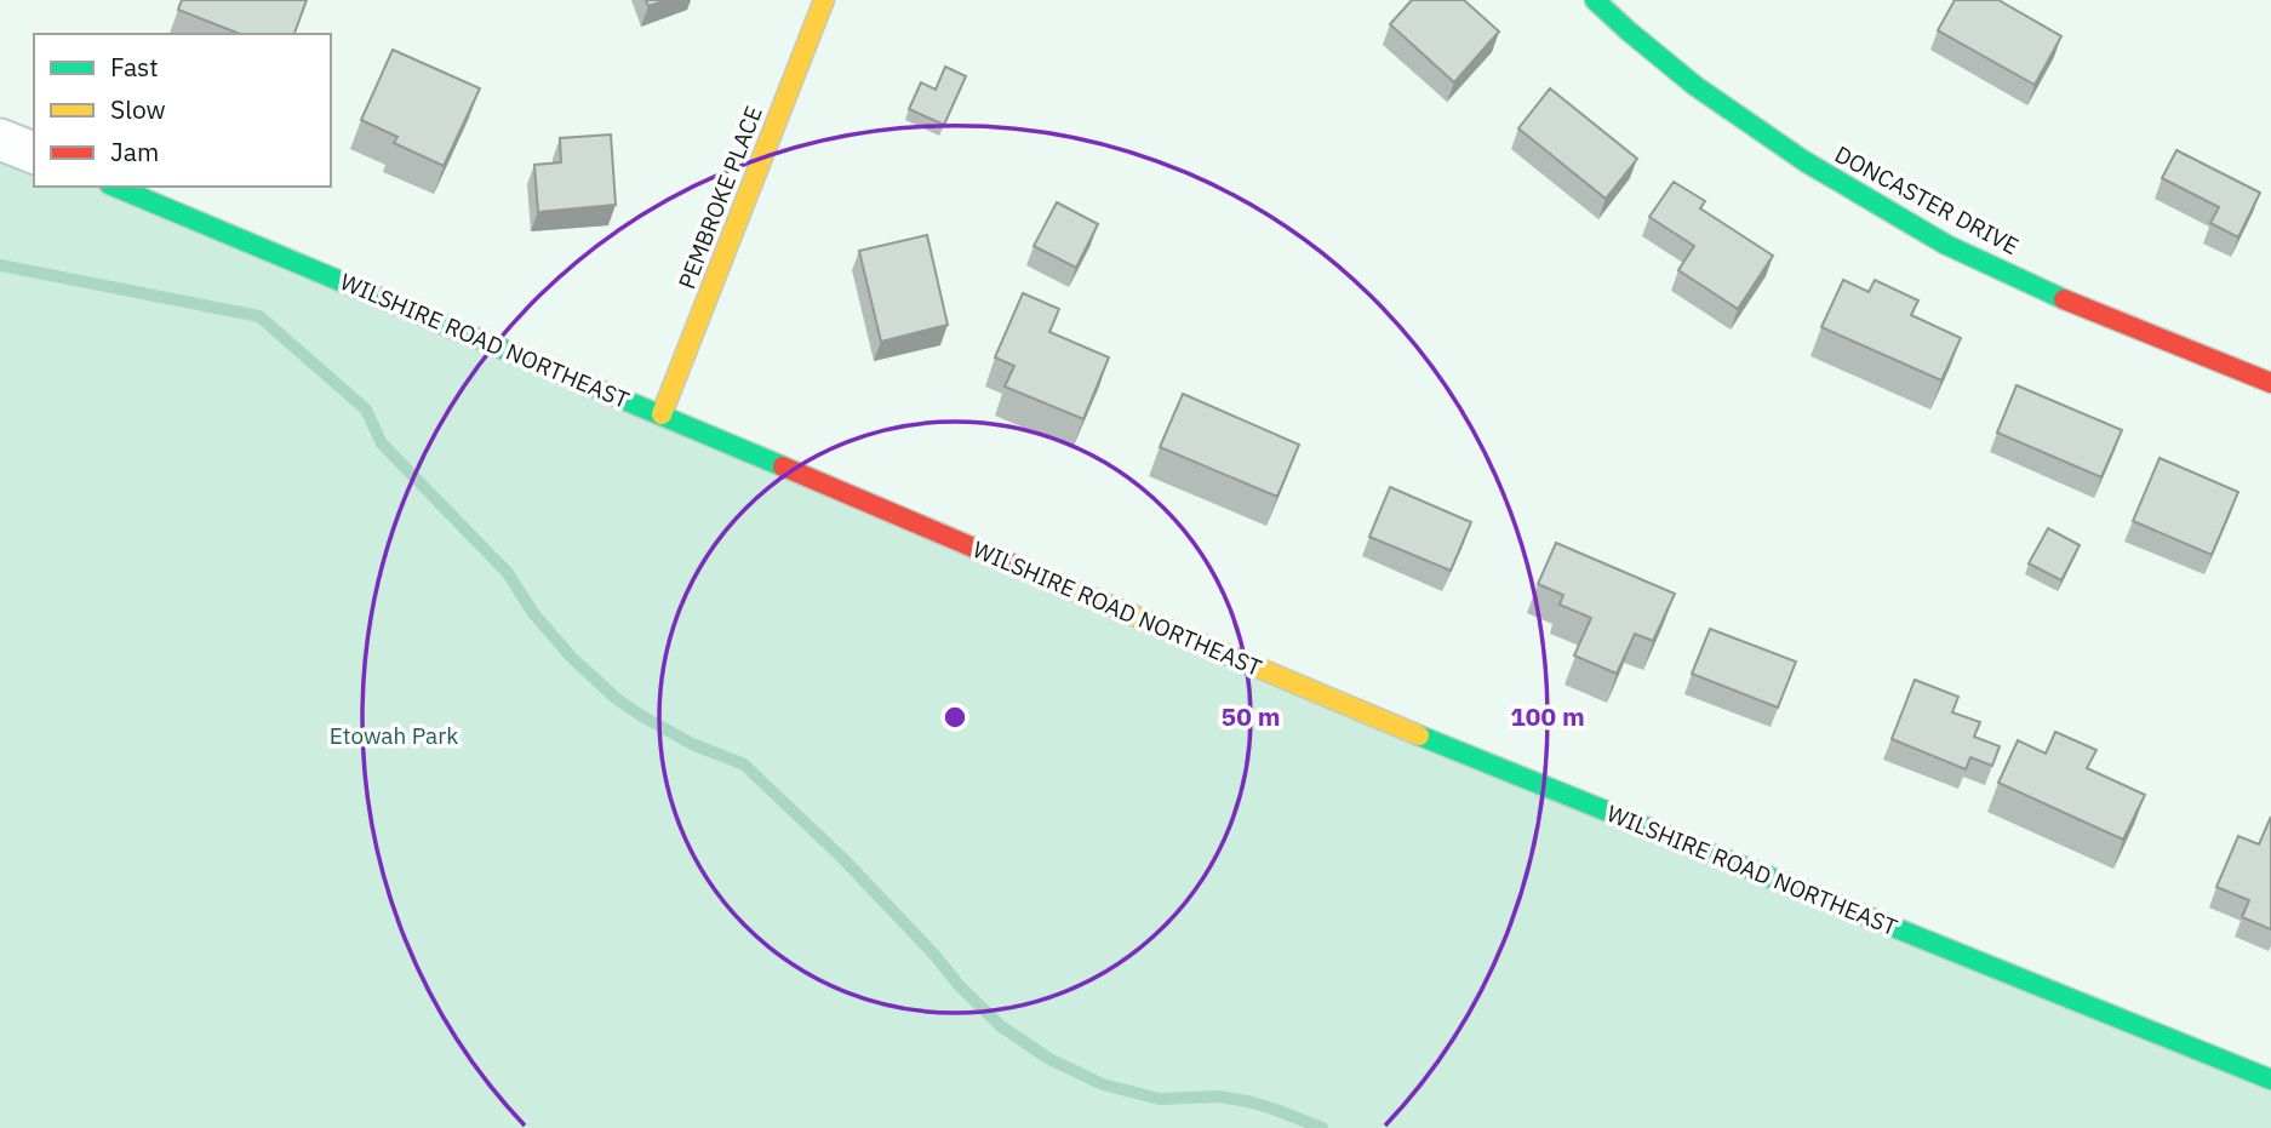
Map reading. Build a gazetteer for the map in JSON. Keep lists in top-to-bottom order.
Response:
{
  "streets": {
    "street": ["PEMBROKE PLACE", "DONCASTER DRIVE", "WILSHIRE ROAD NORTHEAST"]
  },
  "crossings": [
    ["PEMBROKE PLACE", "WILSHIRE ROAD NORTHEAST"]
  ],
  "parks": ["Etowah Park"],
  "legend": ["Fast", "Slow", "Jam"],
  "rings": ["50 m", "100 m"]
}
